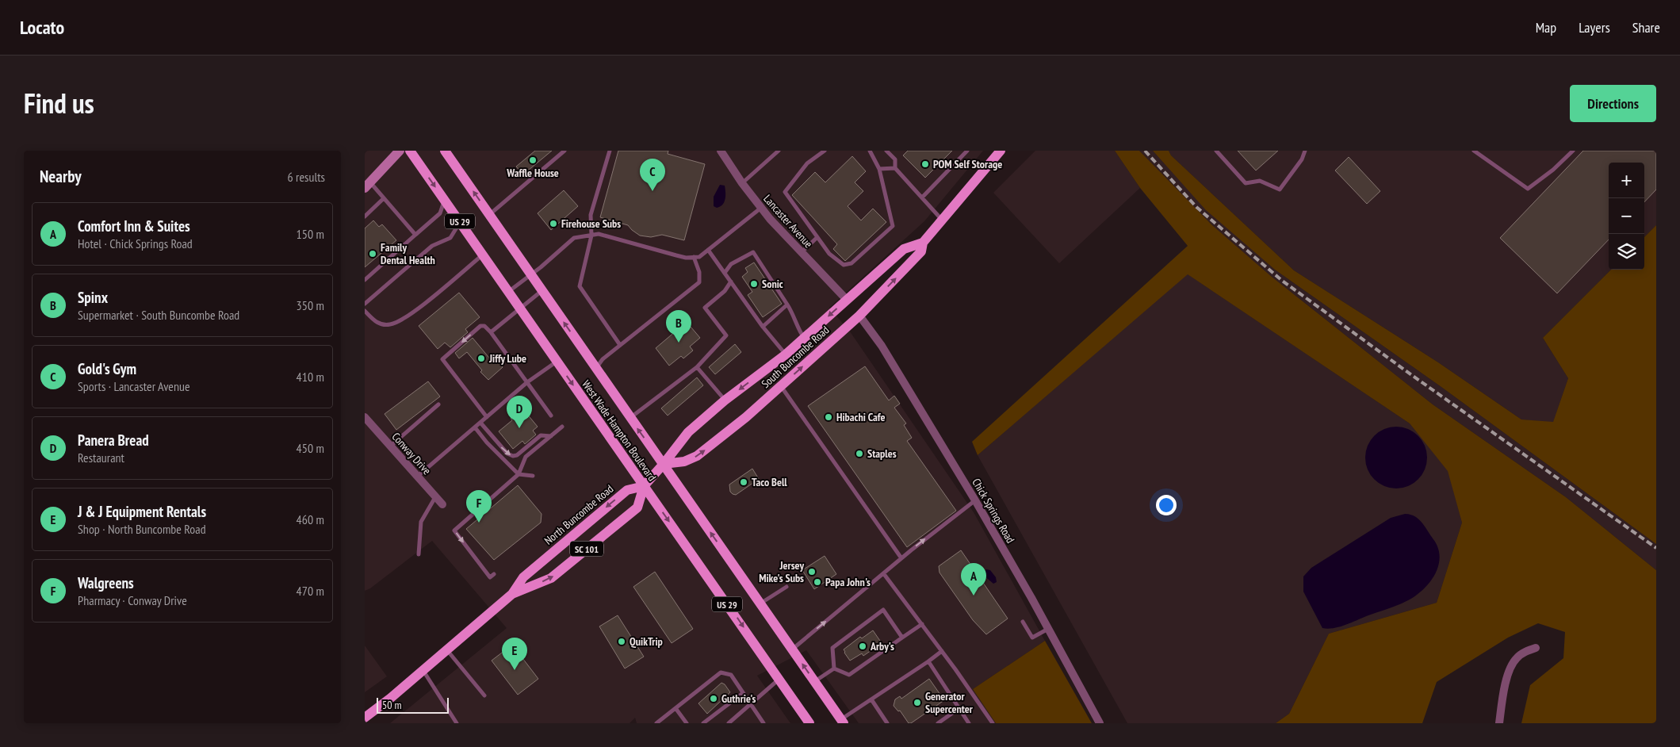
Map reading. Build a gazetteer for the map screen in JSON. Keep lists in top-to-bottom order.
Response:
{
  "streets": {
    "main road": [
      "US 29",
      "South Buncombe Road",
      "West Wade Hampton Boulevard",
      "North Buncombe Road",
      "SC 101"
    ],
    "street": ["Lancaster Avenue", "Conway Drive", "Chick Springs Road"]
  },
  "crossings": [
    ["Lancaster Avenue", "South Buncombe Road"],
    ["South Buncombe Road", "West Wade Hampton Boulevard"],
    ["South Buncombe Road", "Chick Springs Road"],
    ["South Buncombe Road", "North Buncombe Road"],
    ["West Wade Hampton Boulevard", "North Buncombe Road"]
  ],
  "places": [
    "Waffle House",
    "POM Self Storage",
    "Firehouse Subs",
    "Family Dental Health",
    "Sonic",
    "Jiffy Lube",
    "Hibachi Cafe",
    "Staples",
    "Taco Bell",
    "Jersey Mike's Subs",
    "Papa John's",
    "QuikTrip",
    "Arby's",
    "Guthrie's",
    "Generator Supercenter"
  ],
  "scale_bar": "50 m",
  "page": {
    "header": "Locato",
    "nav": ["Map", "Layers", "Share"],
    "title": "Find us",
    "buttons": "Directions",
    "heading": ["Nearby", "6 results"],
    "pins": [
      "C",
      "B",
      "D",
      "F",
      "A",
      "E"
    ],
    "map_buttons": ["+", "−"],
    "list": [
      {
        "mark": "A",
        "name": "Comfort Inn & Suites",
        "note": "Hotel · Chick Springs Road",
        "value": "150 m"
      },
      {
        "mark": "B",
        "name": "Spinx",
        "note": "Supermarket · South Buncombe Road",
        "value": "350 m"
      },
      {
        "mark": "C",
        "name": "Gold's Gym",
        "note": "Sports · Lancaster Avenue",
        "value": "410 m"
      },
      {
        "mark": "D",
        "name": "Panera Bread",
        "note": "Restaurant",
        "value": "450 m"
      },
      {
        "mark": "E",
        "name": "J & J Equipment Rentals",
        "note": "Shop · North Buncombe Road",
        "value": "460 m"
      },
      {
        "mark": "F",
        "name": "Walgreens",
        "note": "Pharmacy · Conway Drive",
        "value": "470 m"
      }
    ],
    "scale": "50 m"
  }
}
